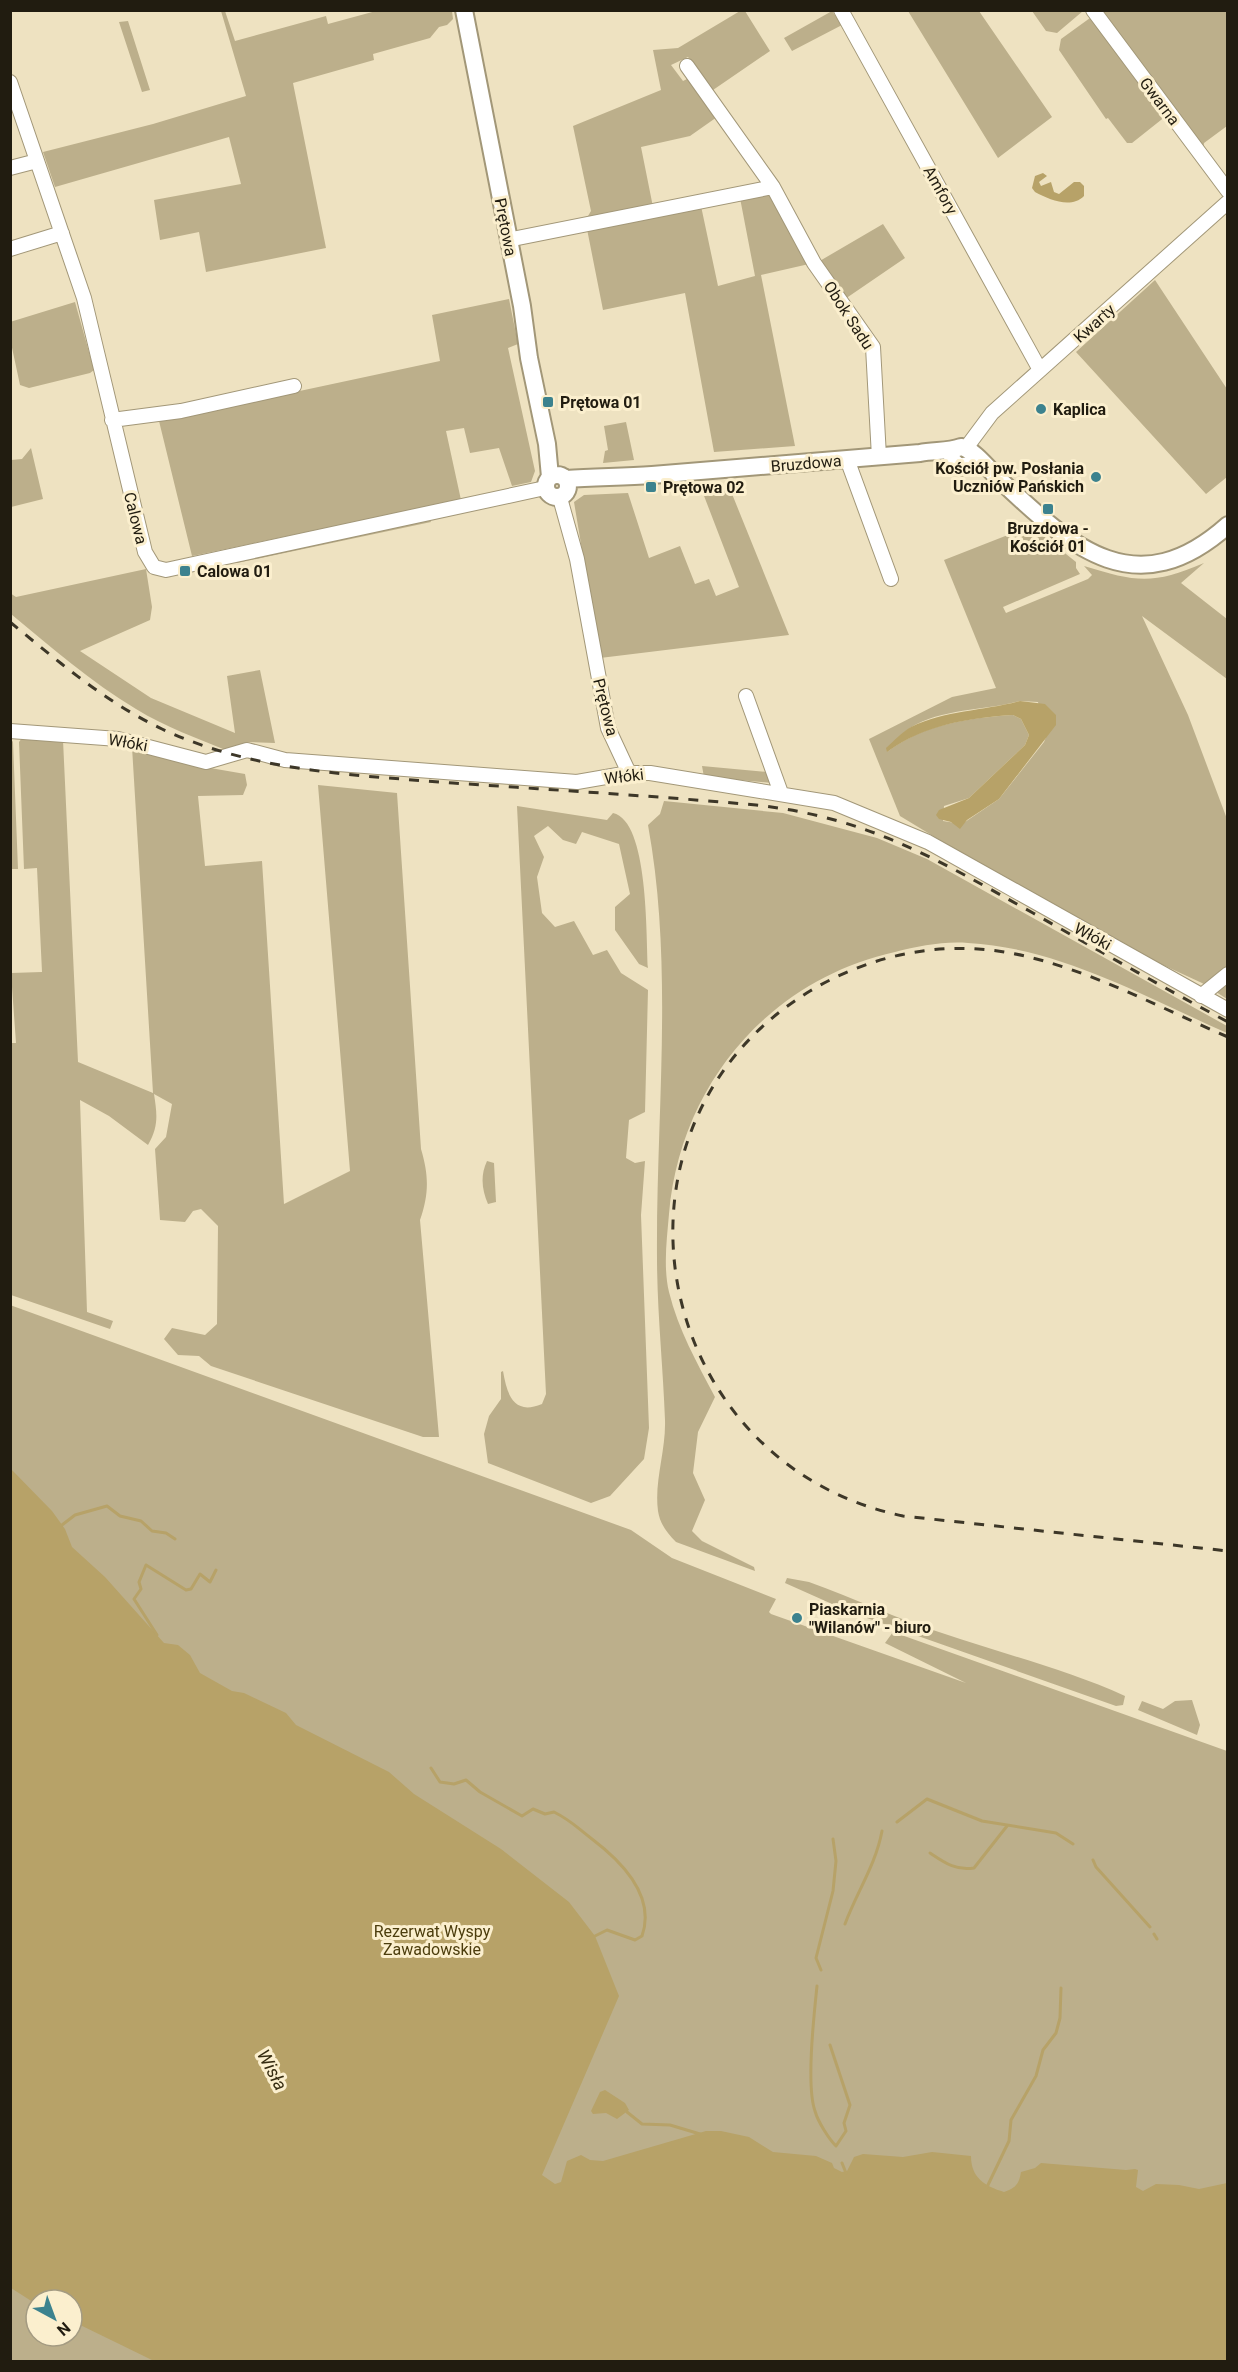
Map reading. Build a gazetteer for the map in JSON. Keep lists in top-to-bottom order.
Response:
{
  "streets": {
    "street": [
      "Gwarna",
      "Amfory",
      "Prętowa",
      "Obok Sadu",
      "Kwarty",
      "Bruzdowa",
      "Calowa",
      "Włóki"
    ]
  },
  "crossings": [
    ["Amfory", "Kwarty"],
    ["Prętowa", "Bruzdowa"],
    ["Prętowa", "Calowa"],
    ["Prętowa", "Włóki"],
    ["Obok Sadu", "Bruzdowa"],
    ["Kwarty", "Bruzdowa"],
    ["Bruzdowa", "Calowa"]
  ],
  "water": ["Wisła"],
  "parks": ["Rezerwat Wyspy Zawadowskie"],
  "places": {
    "transit": [
      "Prętowa 01",
      "Prętowa 02",
      "Bruzdowa - Kościół 01",
      "Calowa 01"
    ],
    "other": ["Kaplica", "Kościół pw. Posłania Uczniów Pańskich", "Piaskarnia \"Wilanów\" - biuro"]
  },
  "north": "bottom right"
}
